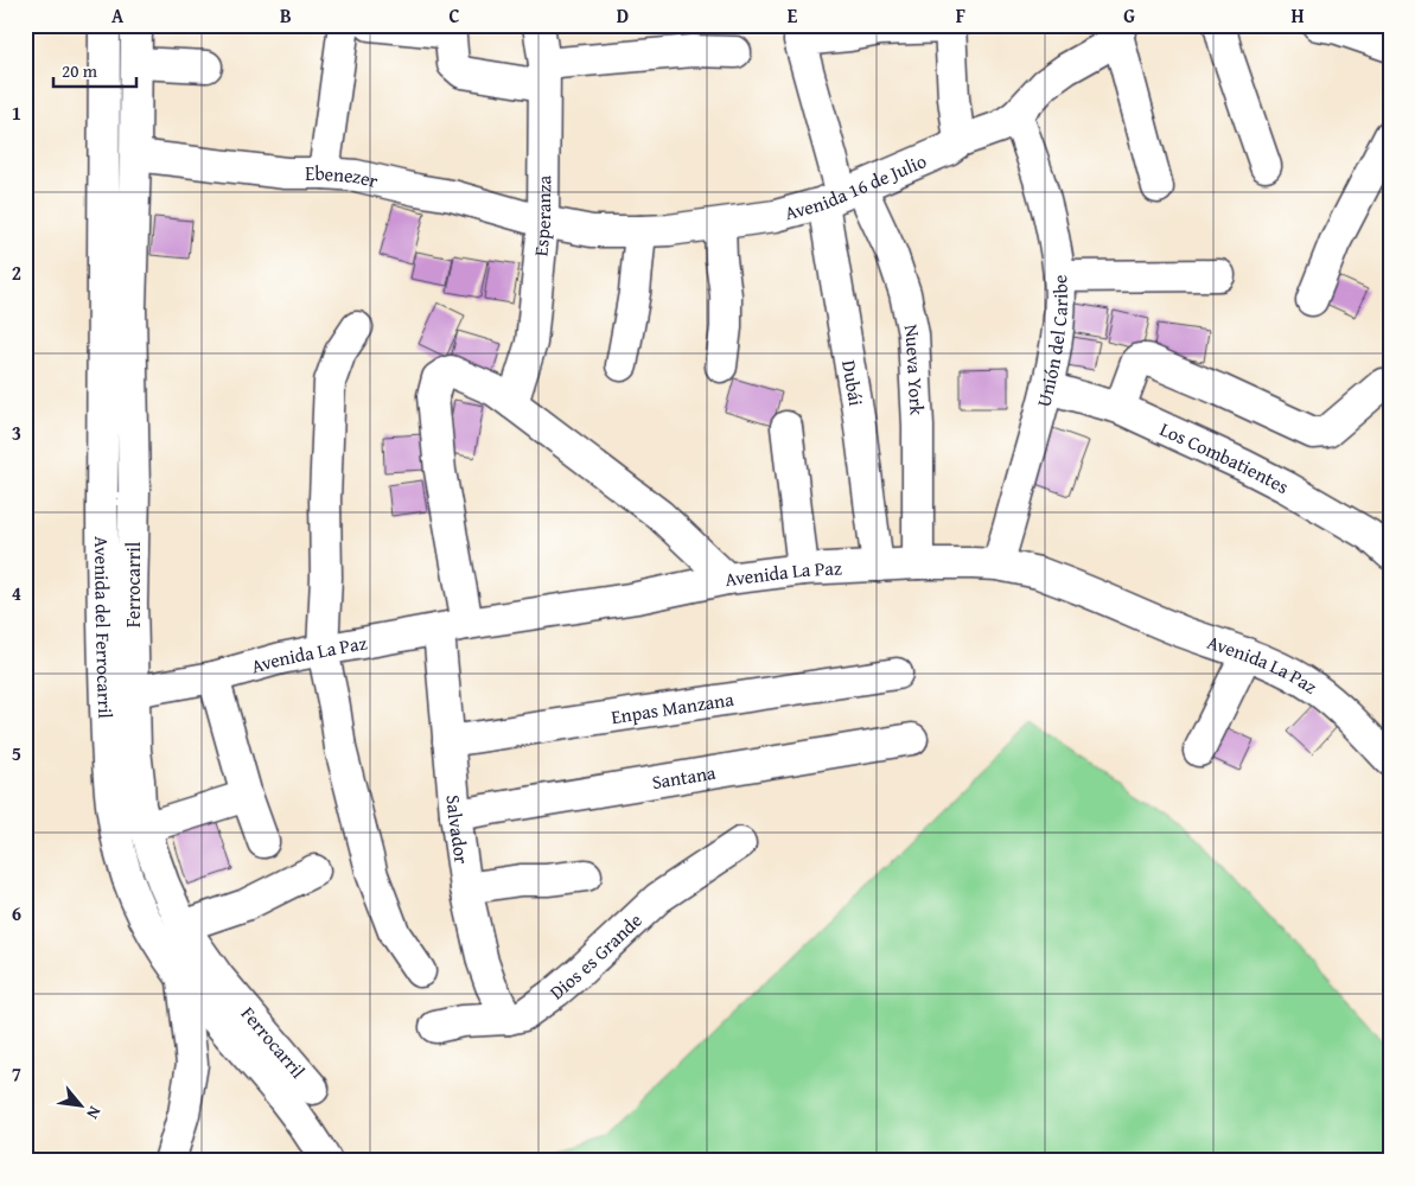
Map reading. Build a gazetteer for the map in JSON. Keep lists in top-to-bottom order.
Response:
{
  "streets": {
    "street": [
      "Ebenezer",
      "Avenida 16 de Julio",
      "Esperanza",
      "Unión del Caribe",
      "Nueva York",
      "Dubái",
      "Los Combatientes",
      "Avenida La Paz",
      "Ferrocarril",
      "Avenida del Ferrocarril",
      "Enpas Manzana",
      "Santana",
      "Salvador",
      "Dios es Grande"
    ]
  },
  "crossings": [
    ["Ebenezer", "Avenida 16 de Julio"],
    ["Ebenezer", "Esperanza"],
    ["Ebenezer", "Ferrocarril"],
    ["Avenida 16 de Julio", "Esperanza"],
    ["Avenida 16 de Julio", "Unión del Caribe"],
    ["Avenida 16 de Julio", "Nueva York"],
    ["Avenida 16 de Julio", "Dubái"],
    ["Unión del Caribe", "Los Combatientes"],
    ["Unión del Caribe", "Avenida La Paz"],
    ["Nueva York", "Dubái"],
    ["Nueva York", "Avenida La Paz"],
    ["Dubái", "Avenida La Paz"],
    ["Avenida La Paz", "Ferrocarril"],
    ["Avenida La Paz", "Salvador"],
    ["Enpas Manzana", "Salvador"],
    ["Santana", "Salvador"],
    ["Salvador", "Dios es Grande"]
  ],
  "scale_bar": "20 m",
  "north": "bottom right",
  "grid": {
    "columns": [
      "A",
      "B",
      "C",
      "D",
      "E",
      "F",
      "G",
      "H"
    ],
    "rows": [
      "1",
      "2",
      "3",
      "4",
      "5",
      "6",
      "7"
    ]
  }
}
